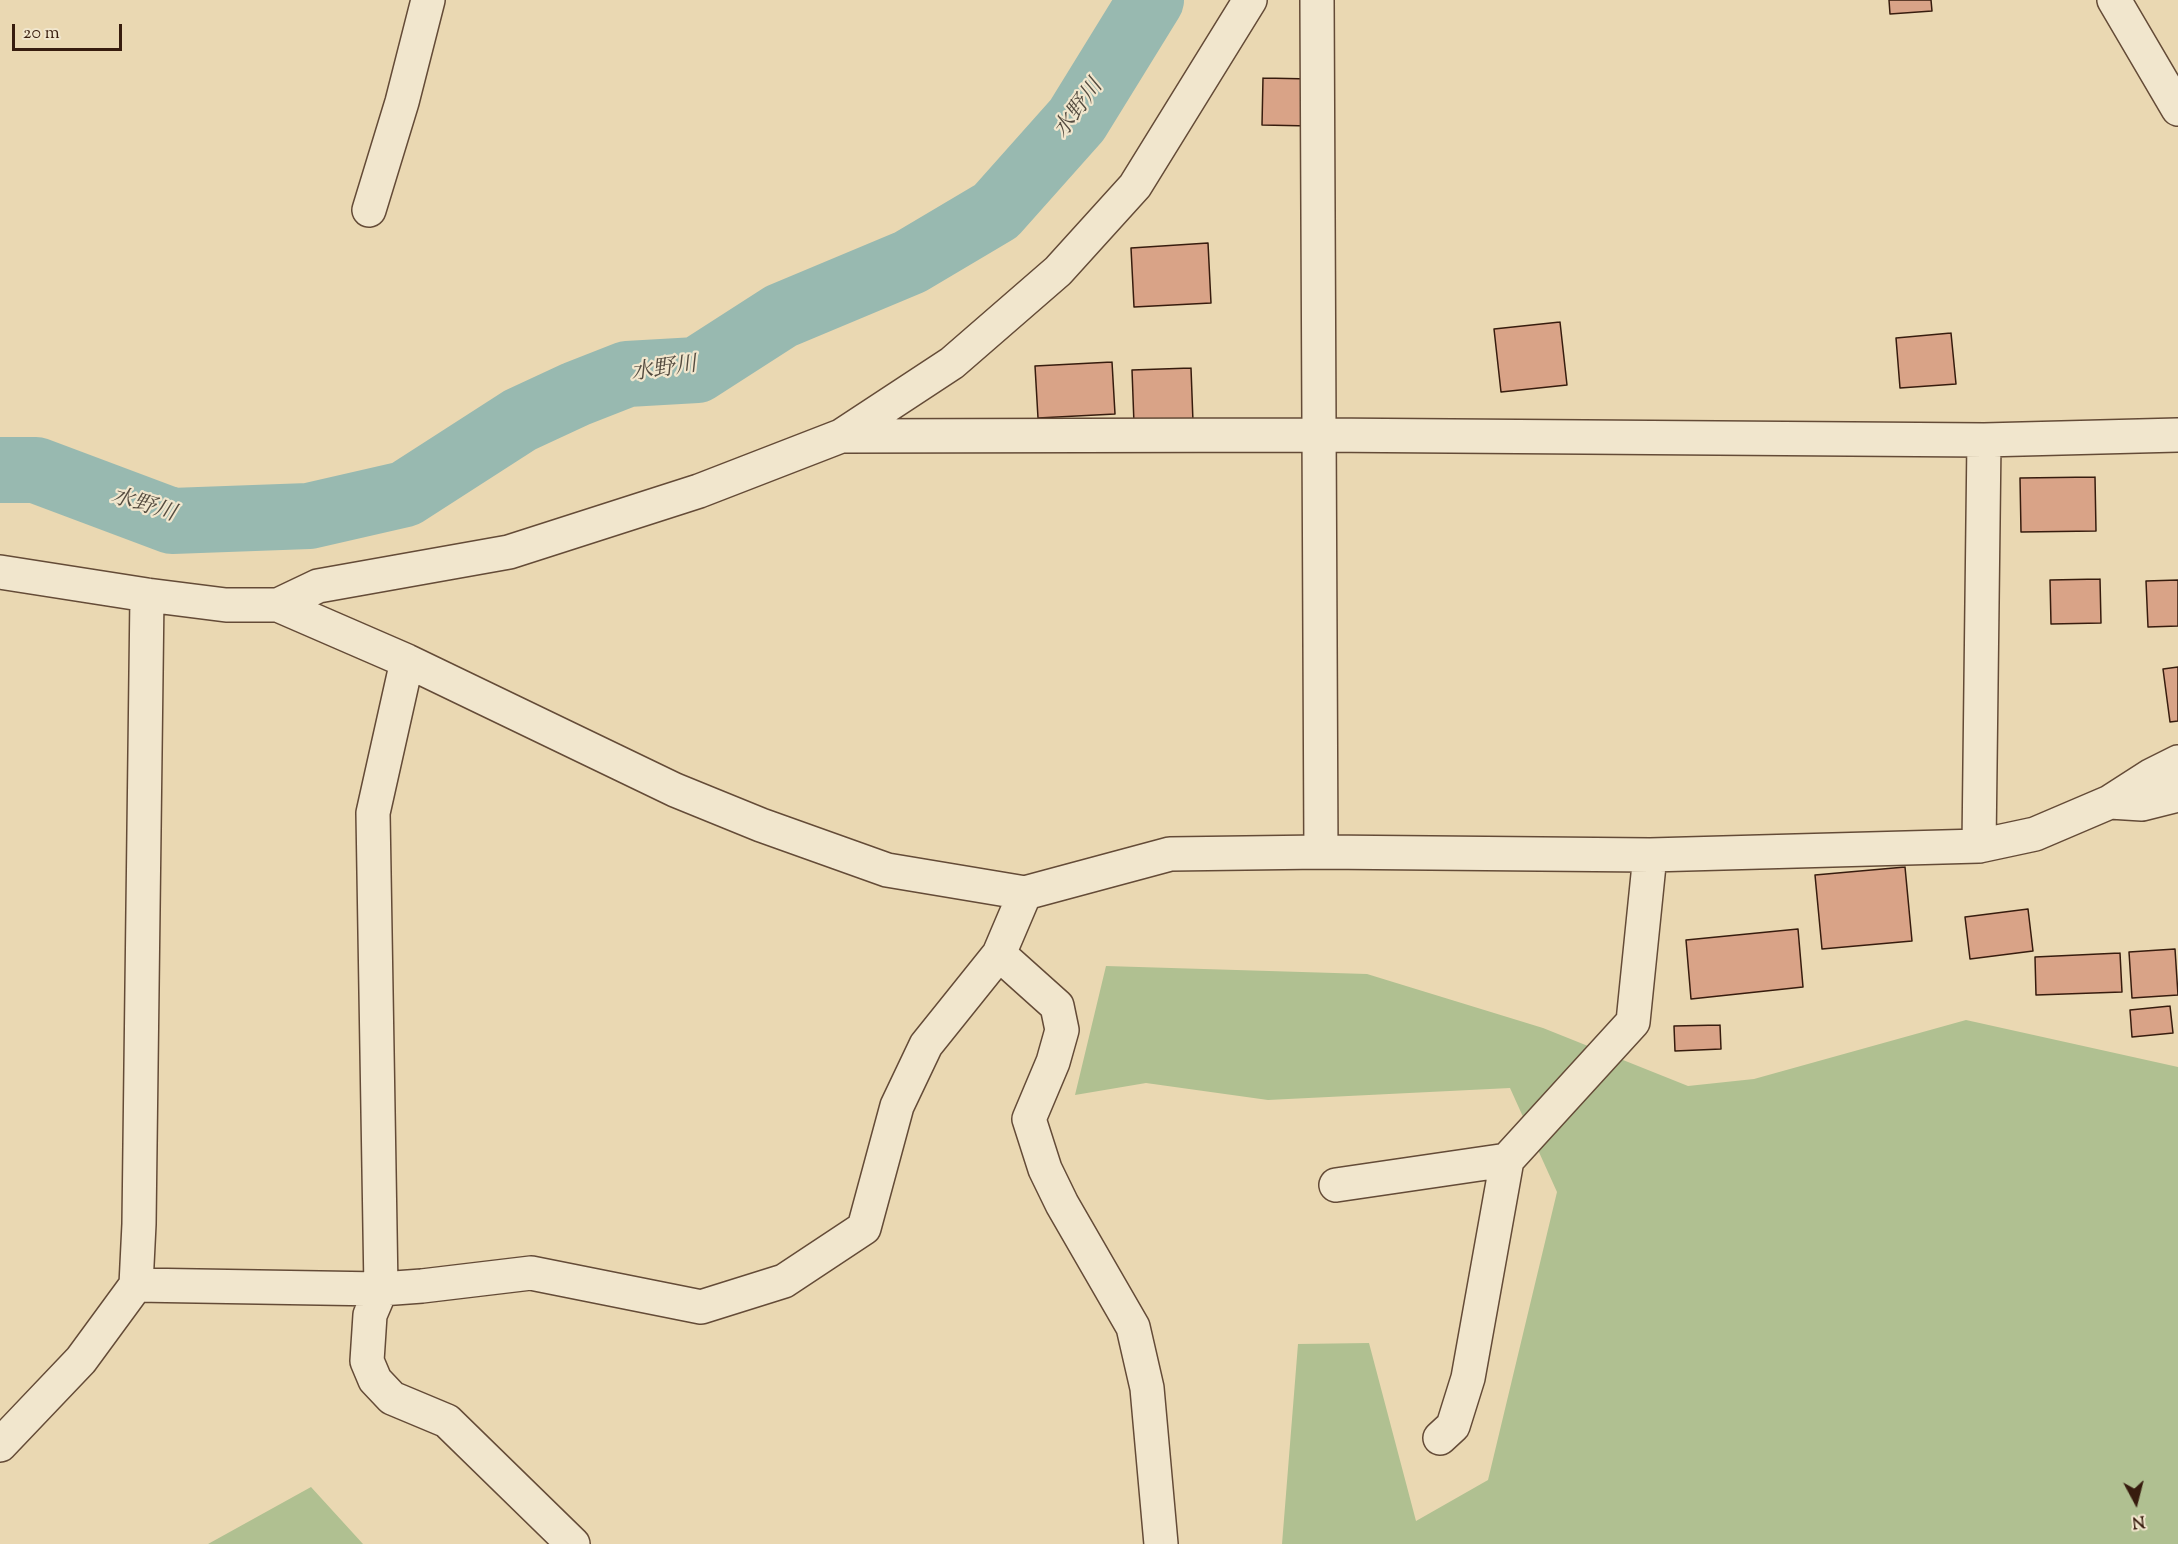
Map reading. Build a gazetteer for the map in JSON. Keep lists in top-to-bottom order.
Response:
{
  "water": ["水野川"],
  "scale_bar": "20 m",
  "north": "bottom"
}
